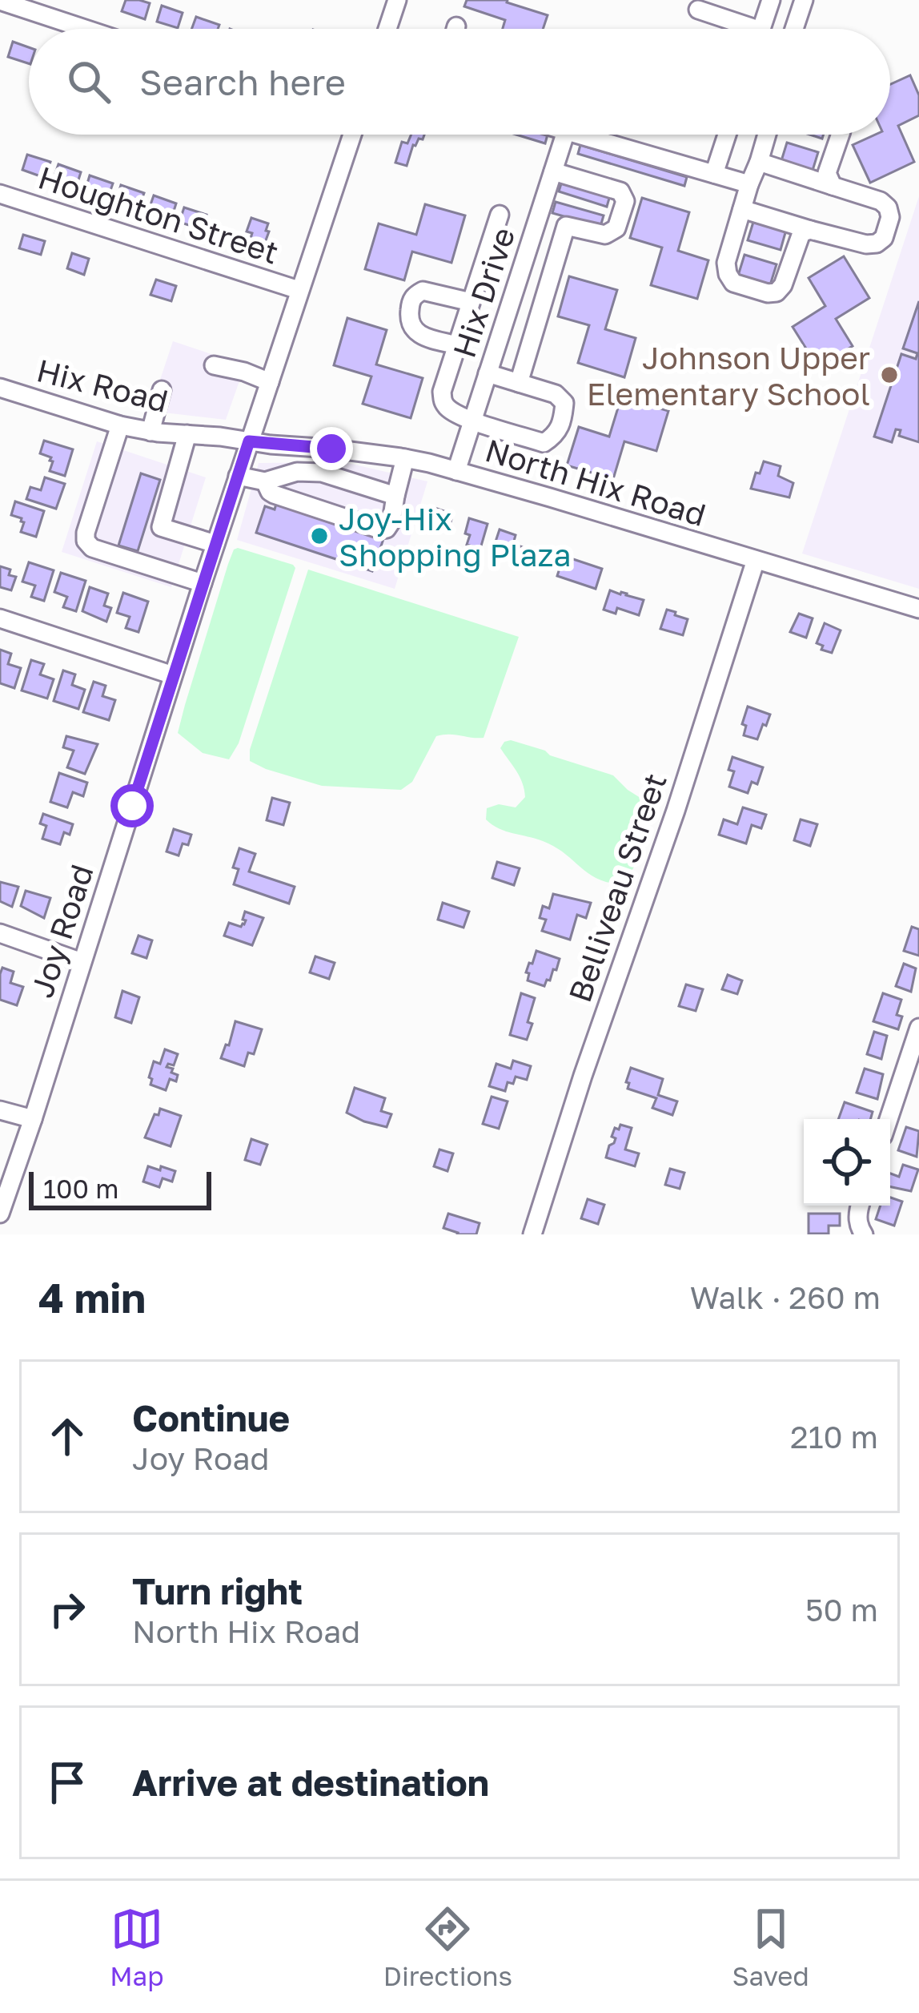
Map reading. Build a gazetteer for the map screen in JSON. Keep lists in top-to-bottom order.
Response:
{
  "streets": {
    "street": [
      "Houghton Street",
      "Hix Drive",
      "Hix Road",
      "North Hix Road",
      "Belliveau Street",
      "Joy Road"
    ]
  },
  "crossings": [
    ["Houghton Street", "Joy Road"],
    ["Hix Drive", "North Hix Road"],
    ["Hix Road", "North Hix Road"],
    ["Hix Road", "Joy Road"],
    ["North Hix Road", "Belliveau Street"],
    ["North Hix Road", "Joy Road"]
  ],
  "places": ["Johnson Upper Elementary School", "Joy-Hix Shopping Plaza"],
  "scale_bar": "100 m",
  "page": {
    "search": "Search here",
    "scale": "100 m",
    "heading": ["4 min", "Walk · 260 m"],
    "list": [
      ["Continue", "Joy Road", "210 m"],
      ["Turn right", "North Hix Road", "50 m"],
      "Arrive at destination"
    ],
    "nav": ["Map", "Directions", "Saved"]
  }
}
